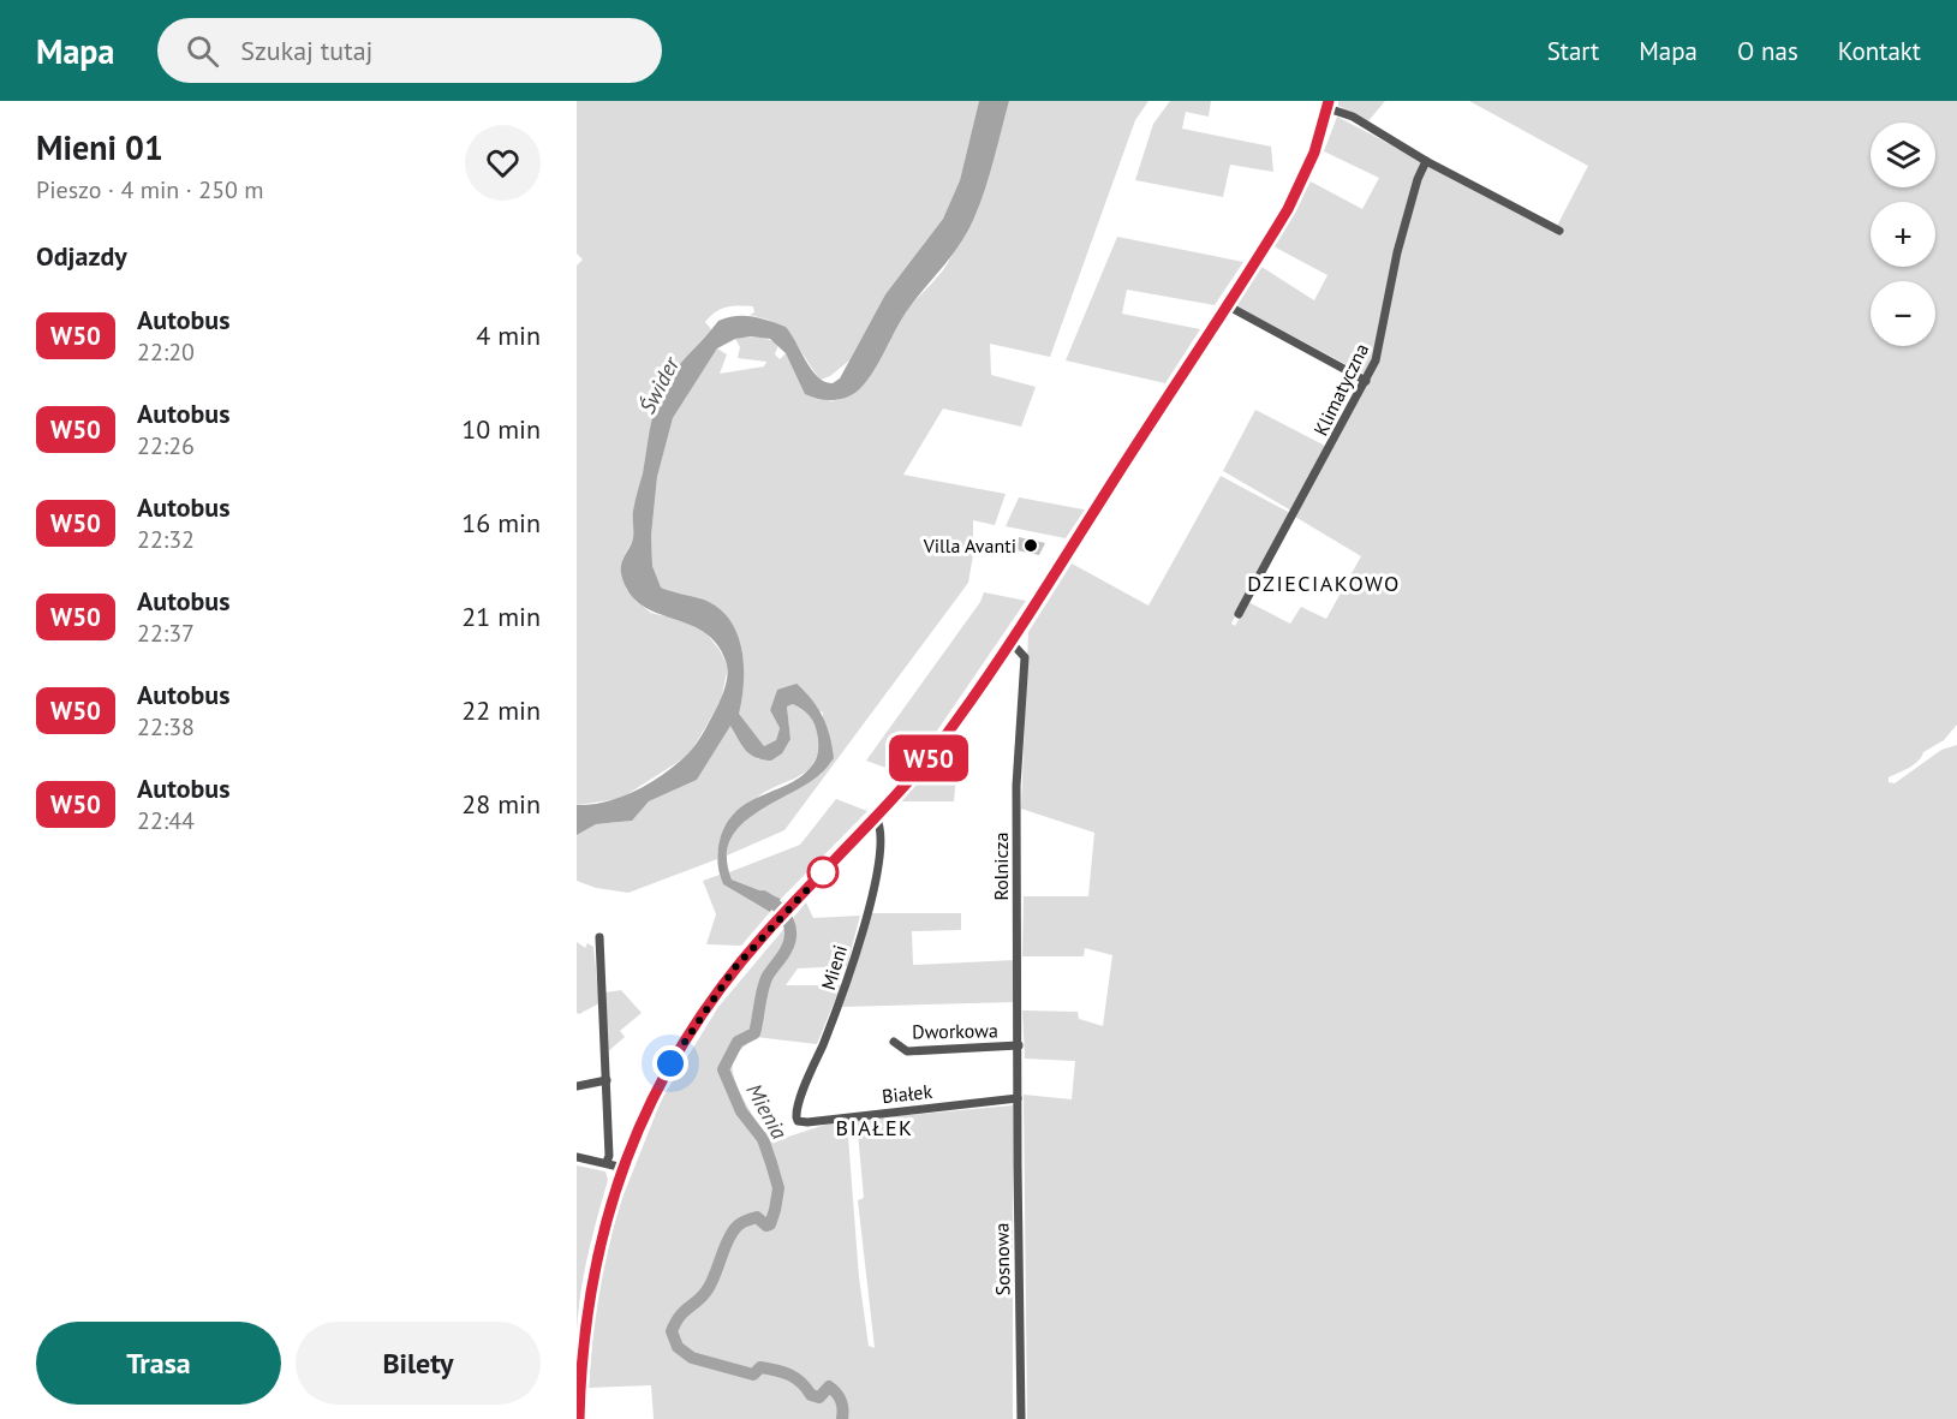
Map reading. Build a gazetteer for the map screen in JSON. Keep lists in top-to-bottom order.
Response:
{
  "streets": {
    "street": [
      "Klimatyczna",
      "Rolnicza",
      "Mieni",
      "Dworkowa",
      "Białek",
      "Sosnowa"
    ]
  },
  "crossings": [
    ["Rolnicza", "Dworkowa"],
    ["Rolnicza", "Białek"],
    ["Rolnicza", "Sosnowa"],
    ["Mieni", "Białek"],
    ["Białek", "Sosnowa"]
  ],
  "districts": ["DZIECIAKOWO", "BIAŁEK"],
  "water": ["Świder", "Mienia"],
  "places": ["Villa Avanti"],
  "lines": ["bus line W50"],
  "page": {
    "header": "Mapa",
    "search": "Szukaj tutaj",
    "nav": [
      "Start",
      "Mapa",
      "O nas",
      "Kontakt"
    ],
    "heading": [
      ["Mieni 01", "Pieszo · 4 min · 250 m"],
      "Odjazdy"
    ],
    "on_map": "W50",
    "map_buttons": ["+", "−"],
    "list": [
      {
        "mark": "W50",
        "name": "Autobus",
        "note": "22:20",
        "value": "4 min"
      },
      {
        "mark": "W50",
        "name": "Autobus",
        "note": "22:26",
        "value": "10 min"
      },
      {
        "mark": "W50",
        "name": "Autobus",
        "note": "22:32",
        "value": "16 min"
      },
      {
        "mark": "W50",
        "name": "Autobus",
        "note": "22:37",
        "value": "21 min"
      },
      {
        "mark": "W50",
        "name": "Autobus",
        "note": "22:38",
        "value": "22 min"
      },
      {
        "mark": "W50",
        "name": "Autobus",
        "note": "22:44",
        "value": "28 min"
      }
    ],
    "buttons": ["Trasa", "Bilety"]
  }
}
